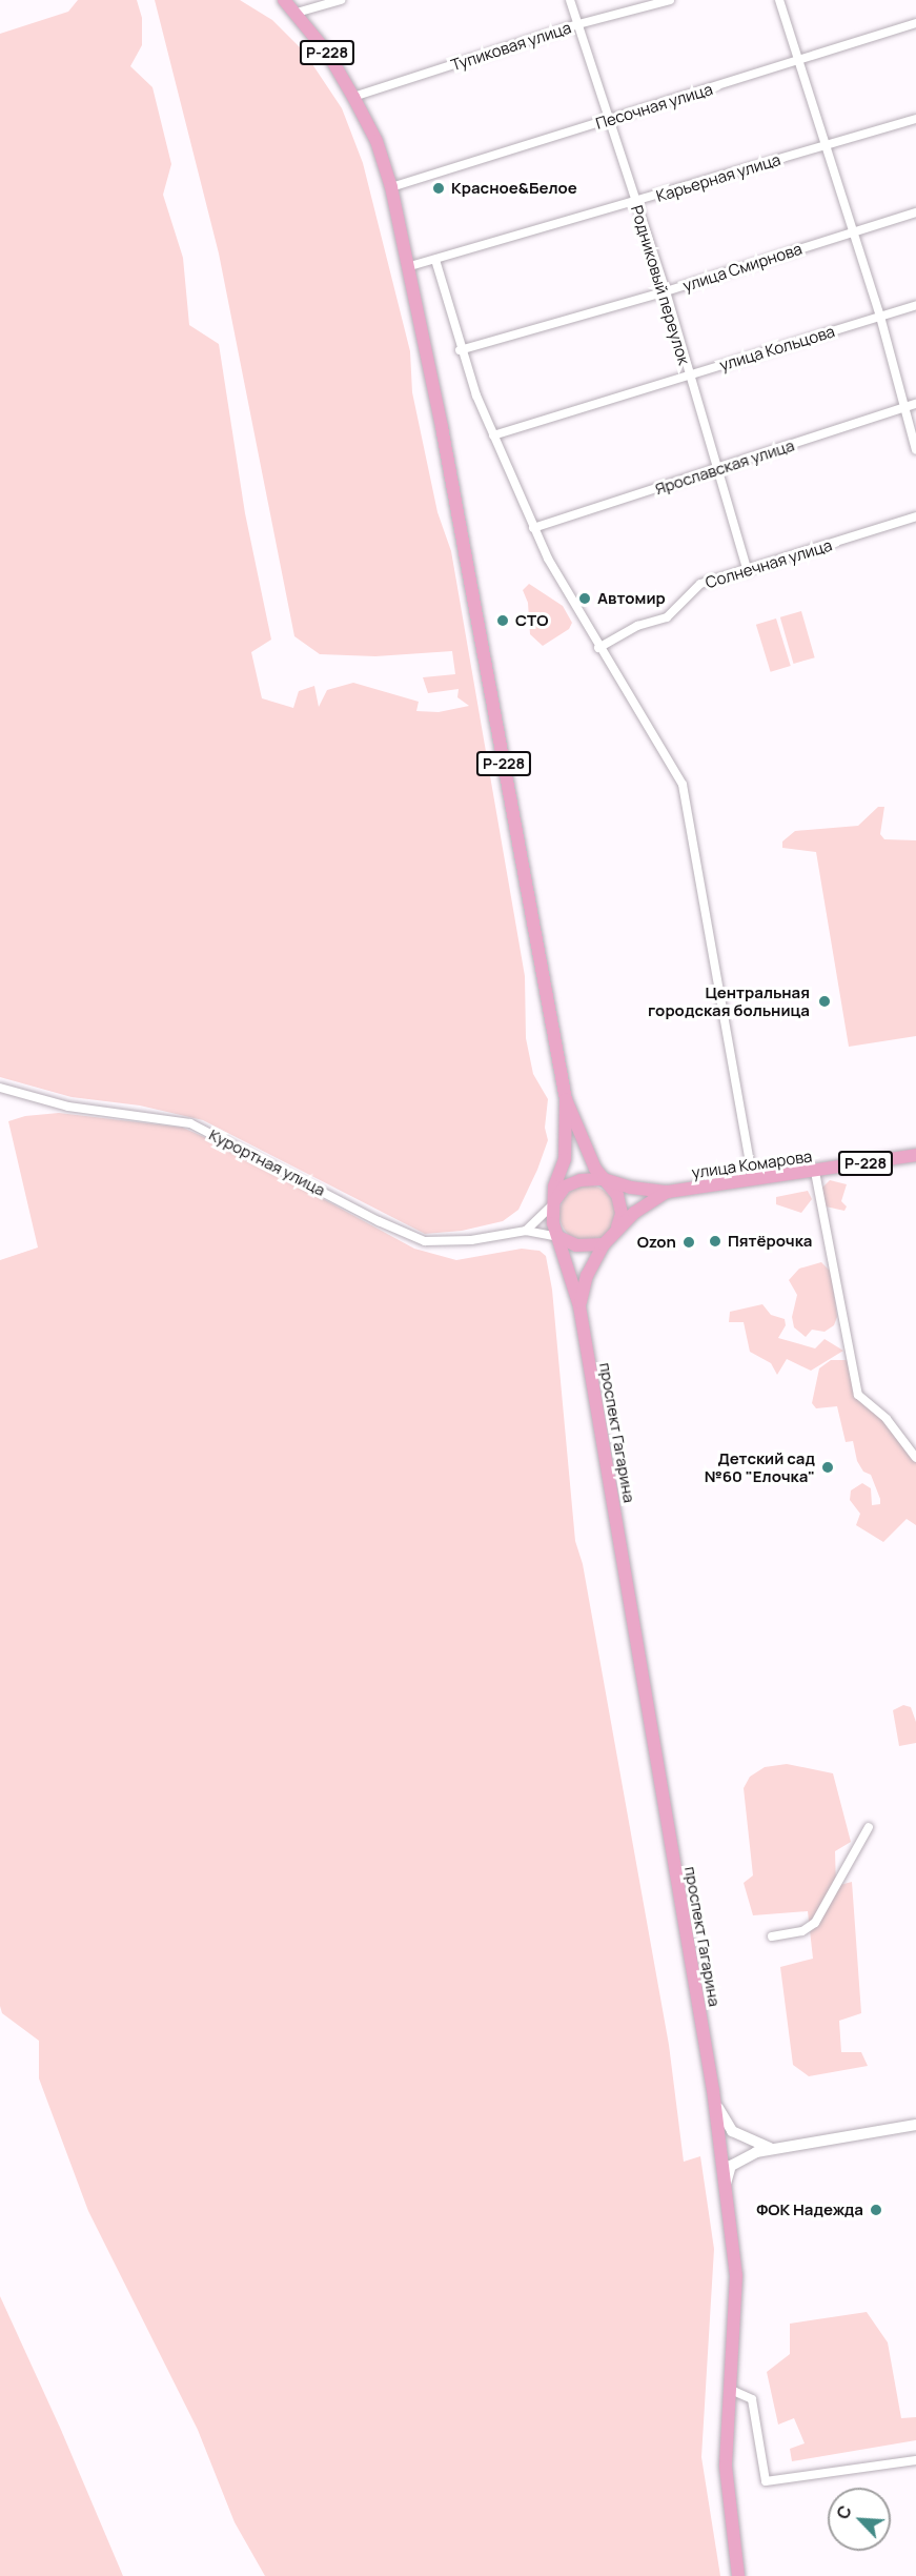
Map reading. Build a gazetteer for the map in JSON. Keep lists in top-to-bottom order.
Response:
{
  "streets": {
    "main road": ["Р-228", "улица Комарова", "проспект Гагарина"],
    "street": [
      "Тупиковая улица",
      "Песочная улица",
      "Карьерная улица",
      "улица Смирнова",
      "Родниковый переулок",
      "улица Кольцова",
      "Ярославская улица",
      "Солнечная улица",
      "Курортная улица"
    ]
  },
  "crossings": [
    ["Тупиковая улица", "Р-228"],
    ["Тупиковая улица", "Родниковый переулок"],
    ["Р-228", "Песочная улица"],
    ["Р-228", "Карьерная улица"],
    ["Р-228", "Курортная улица"],
    ["Р-228", "улица Комарова"],
    ["Р-228", "проспект Гагарина"],
    ["Песочная улица", "Родниковый переулок"],
    ["Карьерная улица", "Родниковый переулок"],
    ["улица Смирнова", "Родниковый переулок"],
    ["Родниковый переулок", "улица Кольцова"],
    ["Родниковый переулок", "Ярославская улица"],
    ["Родниковый переулок", "Солнечная улица"],
    ["Курортная улица", "проспект Гагарина"]
  ],
  "places": [
    "Красное&Белое",
    "Автомир",
    "СТО",
    "Центральная городская больница",
    "Пятёрочка",
    "Ozon",
    "Детский сад №60 \"Елочка\"",
    "ФОК Надежда"
  ],
  "north": "top left"
}
